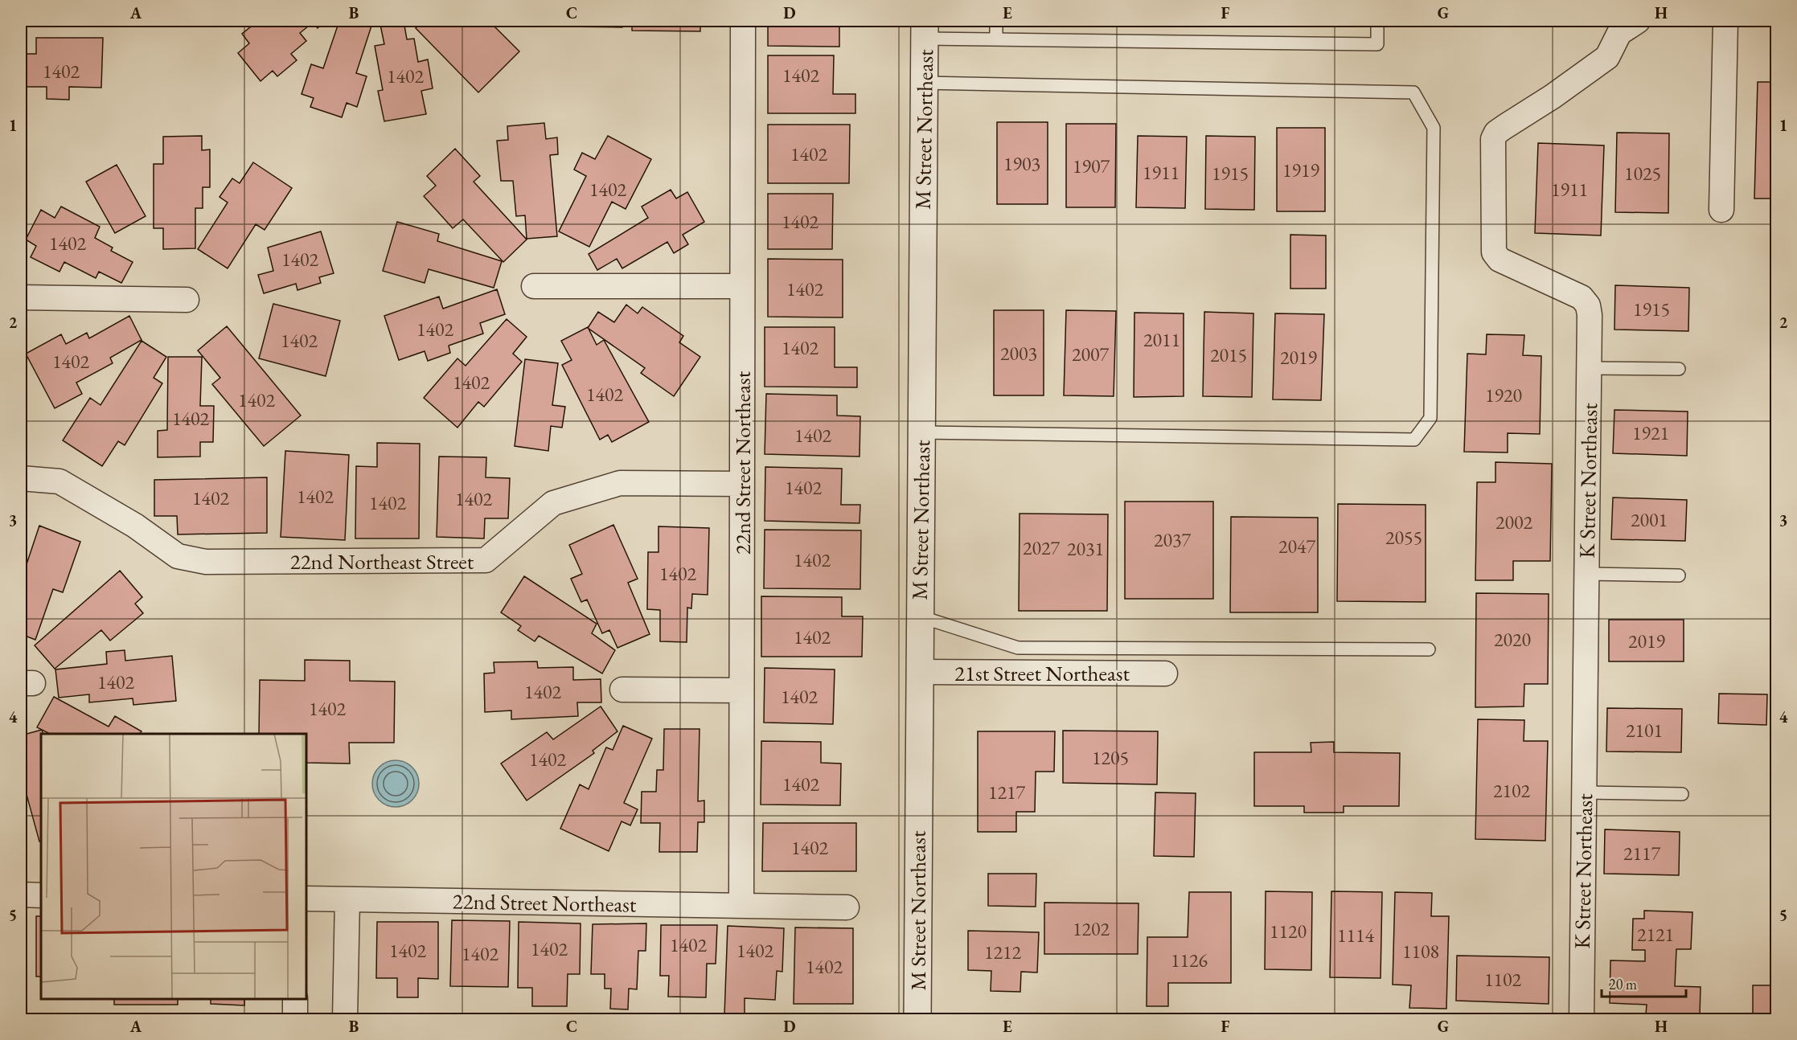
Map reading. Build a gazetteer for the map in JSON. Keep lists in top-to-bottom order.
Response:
{
  "streets": {
    "street": [
      "M Street Northeast",
      "22nd Street Northeast",
      "K Street Northeast",
      "22nd Northeast Street",
      "21st Street Northeast"
    ]
  },
  "crossings": [
    ["M Street Northeast", "21st Street Northeast"],
    ["22nd Street Northeast", "22nd Northeast Street"]
  ],
  "house_numbers": [
    "1402",
    "1402",
    "1402",
    "1402",
    "1903",
    "1907",
    "1919",
    "1911",
    "1915",
    "1025",
    "1402",
    "1911",
    "1402",
    "1402",
    "1402",
    "1402",
    "1915",
    "1402",
    "2011",
    "1402",
    "1402",
    "2003",
    "2007",
    "2015",
    "2019",
    "1402",
    "1402",
    "1402",
    "1920",
    "1402",
    "1402",
    "1921",
    "1402",
    "1402",
    "1402",
    "1402",
    "1402",
    "1402",
    "2001",
    "2002",
    "2055",
    "2037",
    "2047",
    "2027",
    "2031",
    "1402",
    "1402",
    "1402",
    "2020",
    "2019",
    "1402",
    "1402",
    "1402",
    "1402",
    "2101",
    "1205",
    "1402",
    "1402",
    "2102",
    "1217",
    "1402",
    "2117",
    "1202",
    "1120",
    "2121",
    "1114",
    "1402",
    "1402",
    "1402",
    "1402",
    "1108",
    "1212",
    "1402",
    "1126",
    "1402",
    "1102"
  ],
  "scale_bar": "20 m",
  "grid": {
    "columns": [
      "A",
      "B",
      "C",
      "D",
      "E",
      "F",
      "G",
      "H"
    ],
    "rows": [
      "1",
      "2",
      "3",
      "4",
      "5"
    ]
  }
}
